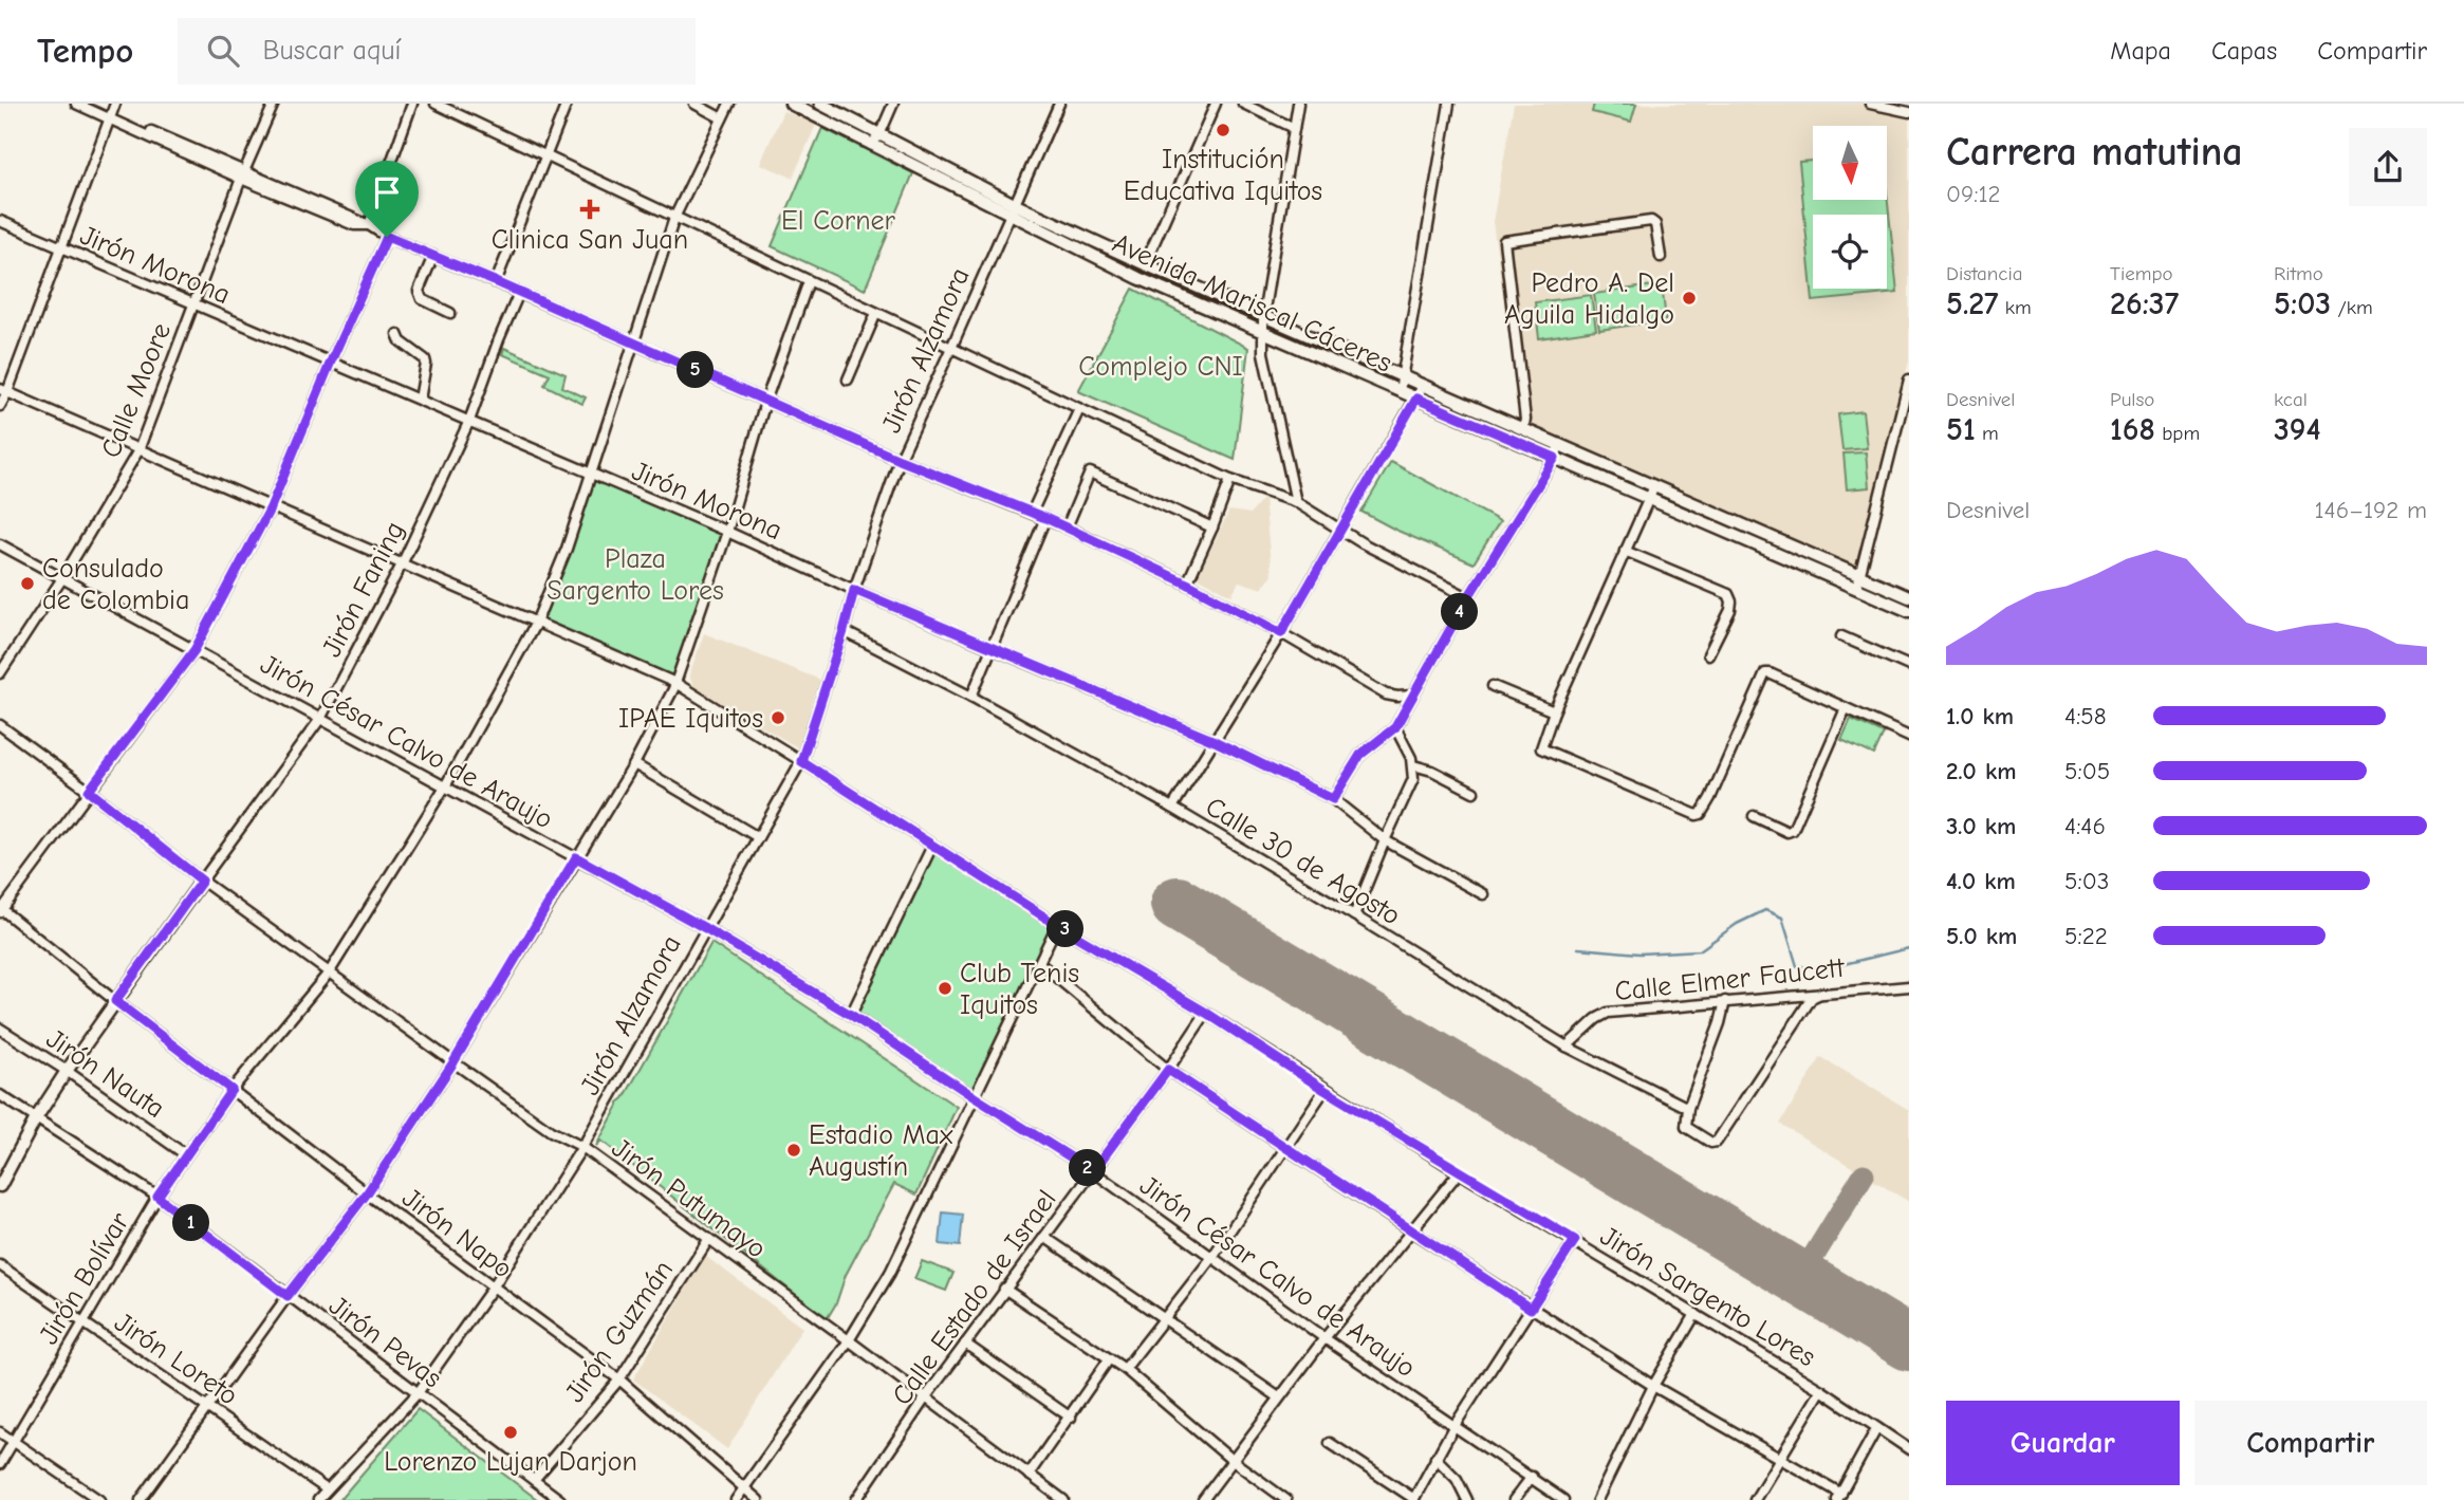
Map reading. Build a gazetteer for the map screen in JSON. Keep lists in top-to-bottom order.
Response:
{
  "streets": {
    "main road": ["Avenida Mariscal Cáceres"],
    "street": [
      "Jirón Morona",
      "Jirón Alzamora",
      "Calle Moore",
      "Jirón Faning",
      "Jirón César Calvo de Araujo",
      "Calle 30 de Agosto",
      "Calle Elmer Faucett",
      "Jirón Nauta",
      "Jirón Putumayo",
      "Jirón Napo",
      "Jirón Bolívar",
      "Jirón Sargento Lores",
      "Calle Estado de Israel",
      "Jirón Guzmán",
      "Jirón Pevas",
      "Jirón Loreto"
    ]
  },
  "crossings": [
    ["Jirón Morona", "Jirón Alzamora"],
    ["Jirón Morona", "Calle Moore"],
    ["Jirón Morona", "Jirón Faning"],
    ["Jirón Morona", "Jirón Bolívar"],
    ["Avenida Mariscal Cáceres", "Jirón Alzamora"],
    ["Jirón Alzamora", "Jirón César Calvo de Araujo"],
    ["Jirón Alzamora", "Calle 30 de Agosto"],
    ["Jirón Alzamora", "Jirón Putumayo"],
    ["Jirón Alzamora", "Jirón Napo"],
    ["Jirón Alzamora", "Jirón Sargento Lores"],
    ["Jirón Alzamora", "Jirón Pevas"],
    ["Jirón Alzamora", "Jirón Loreto"],
    ["Calle Moore", "Jirón César Calvo de Araujo"],
    ["Calle Moore", "Jirón Sargento Lores"],
    ["Jirón Faning", "Jirón César Calvo de Araujo"],
    ["Jirón Faning", "Jirón Putumayo"],
    ["Jirón Faning", "Jirón Sargento Lores"],
    ["Jirón César Calvo de Araujo", "Jirón Bolívar"],
    ["Jirón César Calvo de Araujo", "Calle Estado de Israel"],
    ["Calle 30 de Agosto", "Calle Elmer Faucett"],
    ["Jirón Nauta", "Jirón Bolívar"],
    ["Jirón Putumayo", "Jirón Bolívar"],
    ["Jirón Putumayo", "Calle Estado de Israel"],
    ["Jirón Putumayo", "Jirón Guzmán"],
    ["Jirón Napo", "Jirón Bolívar"],
    ["Jirón Napo", "Jirón Guzmán"],
    ["Jirón Bolívar", "Jirón Sargento Lores"],
    ["Jirón Bolívar", "Jirón Pevas"],
    ["Jirón Bolívar", "Jirón Loreto"],
    ["Jirón Sargento Lores", "Calle Estado de Israel"],
    ["Jirón Guzmán", "Jirón Pevas"]
  ],
  "parks": ["El Corner", "Complejo CNI", "Plaza Sargento Lores"],
  "places": {
    "other": [
      "Institución Educativa Iquitos",
      "Pedro A. Del Aguila Hidalgo",
      "Consulado de Colombia",
      "IPAE Iquitos",
      "Club Tenis Iquitos",
      "Estadio Max Augustín",
      "Lorenzo Lujan Darjon"
    ],
    "health": ["Clinica San Juan"]
  },
  "north": "bottom",
  "page": {
    "header": "Tempo",
    "search": "Buscar aquí",
    "nav": ["Mapa", "Capas", "Compartir"],
    "heading": ["Carrera matutina", "09:12"],
    "stats": [
      ["Distancia", "5.27 km"],
      ["Tiempo", "26:37"],
      ["Ritmo", "5:03 /km"],
      ["Desnivel", "51 m"],
      ["Pulso", "168 bpm"],
      ["kcal", "394"]
    ],
    "pins": [
      "5",
      "4",
      "3",
      "2",
      "1"
    ],
    "chart": ["Desnivel", "146–192 m"],
    "list": [
      {
        "name": "1.0 km",
        "note": "4:58"
      },
      {
        "name": "2.0 km",
        "note": "5:05"
      },
      {
        "name": "3.0 km",
        "note": "4:46"
      },
      {
        "name": "4.0 km",
        "note": "5:03"
      },
      {
        "name": "5.0 km",
        "note": "5:22"
      }
    ],
    "buttons": ["Guardar", "Compartir"]
  }
}
